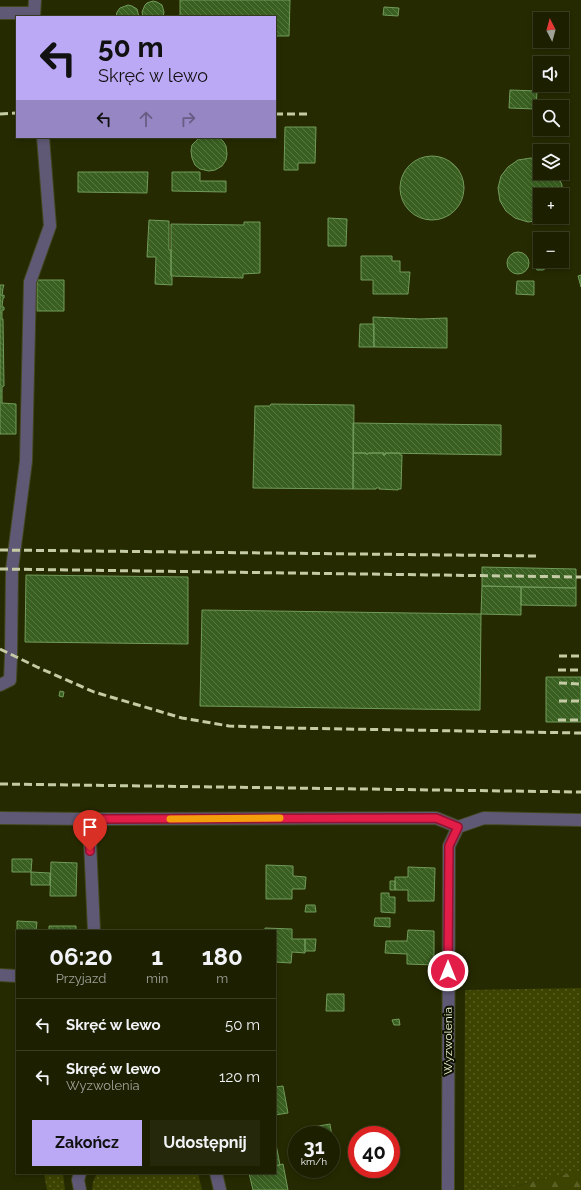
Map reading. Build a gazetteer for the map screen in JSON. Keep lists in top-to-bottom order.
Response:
{
  "streets": {
    "street": ["Wyzwolenia"]
  },
  "north": "top",
  "page": {
    "map_buttons": ["+", "−"],
    "turn": ["50 m", "Skręć w lewo"],
    "eta": [
      "06:20",
      "Przyjazd",
      "1",
      "min",
      "180",
      "m"
    ],
    "list": [
      {
        "name": "Skręć w lewo",
        "value": "50 m"
      },
      {
        "name": "Skręć w lewo",
        "note": "Wyzwolenia",
        "value": "120 m"
      }
    ],
    "buttons": ["Zakończ", "Udostępnij"],
    "speed": "31 km/h",
    "limit": "40"
  }
}
